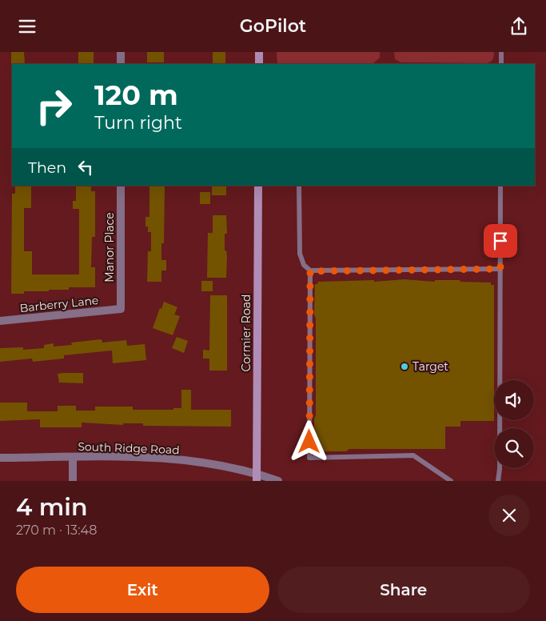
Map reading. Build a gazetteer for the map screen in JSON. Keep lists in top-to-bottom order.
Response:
{
  "streets": {
    "street": [
      "Manor Place",
      "Barberry Lane",
      "Cormier Road",
      "South Ridge Road"
    ]
  },
  "crossings": [
    ["Manor Place", "Barberry Lane"],
    ["Cormier Road", "South Ridge Road"]
  ],
  "places": ["Target"],
  "page": {
    "header": "GoPilot",
    "turn": ["120 m", "Turn right"],
    "then": "Then",
    "heading": ["4 min", "270 m · 13:48"],
    "buttons": ["Exit", "Share"]
  }
}
